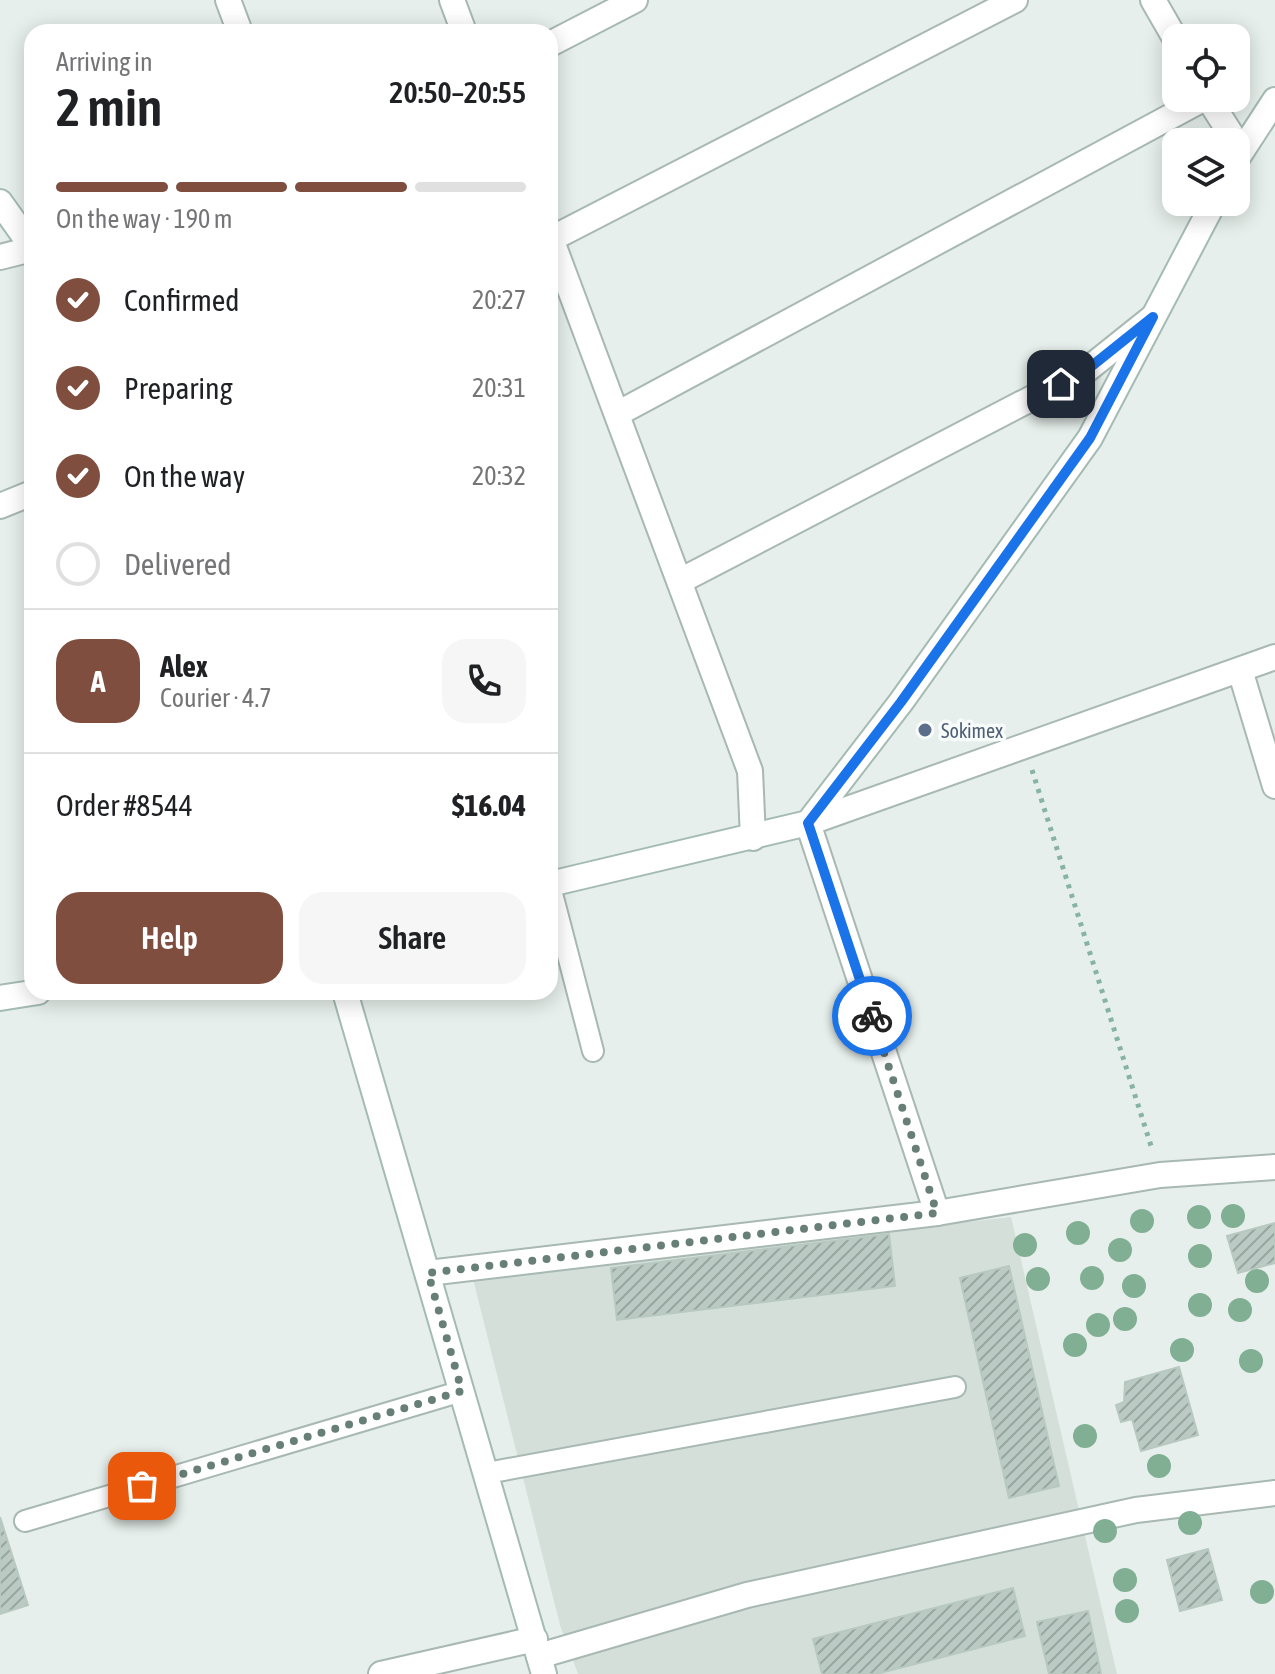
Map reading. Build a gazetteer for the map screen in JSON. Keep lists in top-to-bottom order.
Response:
{
  "places": ["Sokimex"],
  "page": {
    "heading": ["2 min", "Arriving in", "20:50–20:55"],
    "panel": [
      "Alex",
      "Courier · 4.7",
      "Order #8544",
      "$16.04"
    ],
    "bar": "On the way · 190 m",
    "list": [
      ["Confirmed", "20:27"],
      ["Preparing", "20:31"],
      ["On the way", "20:32"],
      "Delivered"
    ],
    "round": "A",
    "buttons": ["Help", "Share"]
  }
}
